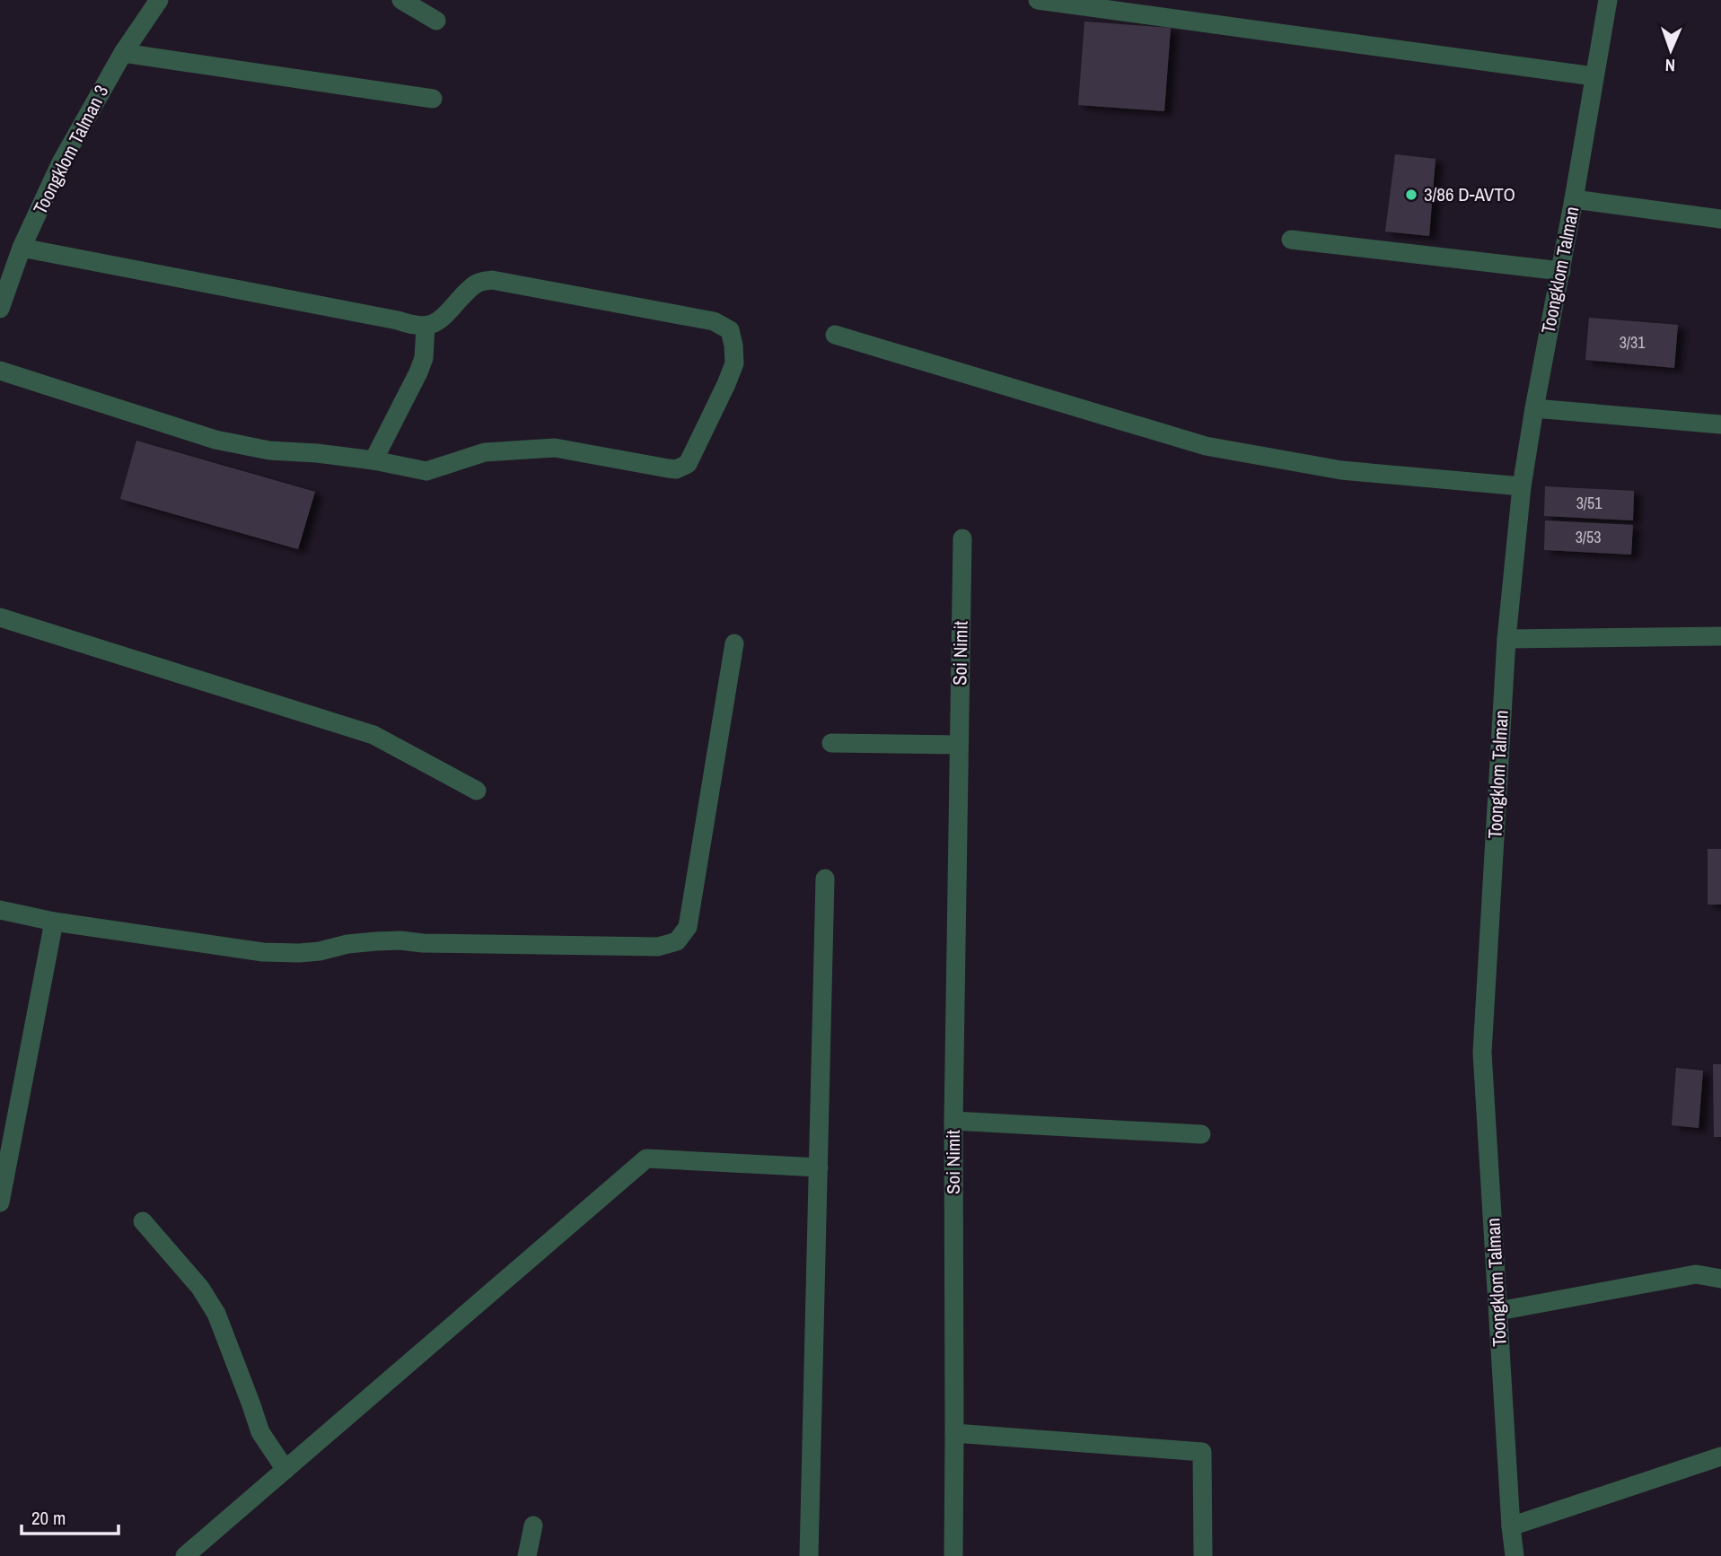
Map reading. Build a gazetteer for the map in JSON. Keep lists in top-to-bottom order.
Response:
{
  "streets": {
    "street": ["Toongklom Talman 3", "Toongklom Talman", "Soi Nimit"]
  },
  "places": ["3/86 D-AVTO"],
  "house_numbers": ["3/31", "3/51", "3/53"],
  "scale_bar": "20 m",
  "north": "bottom"
}
